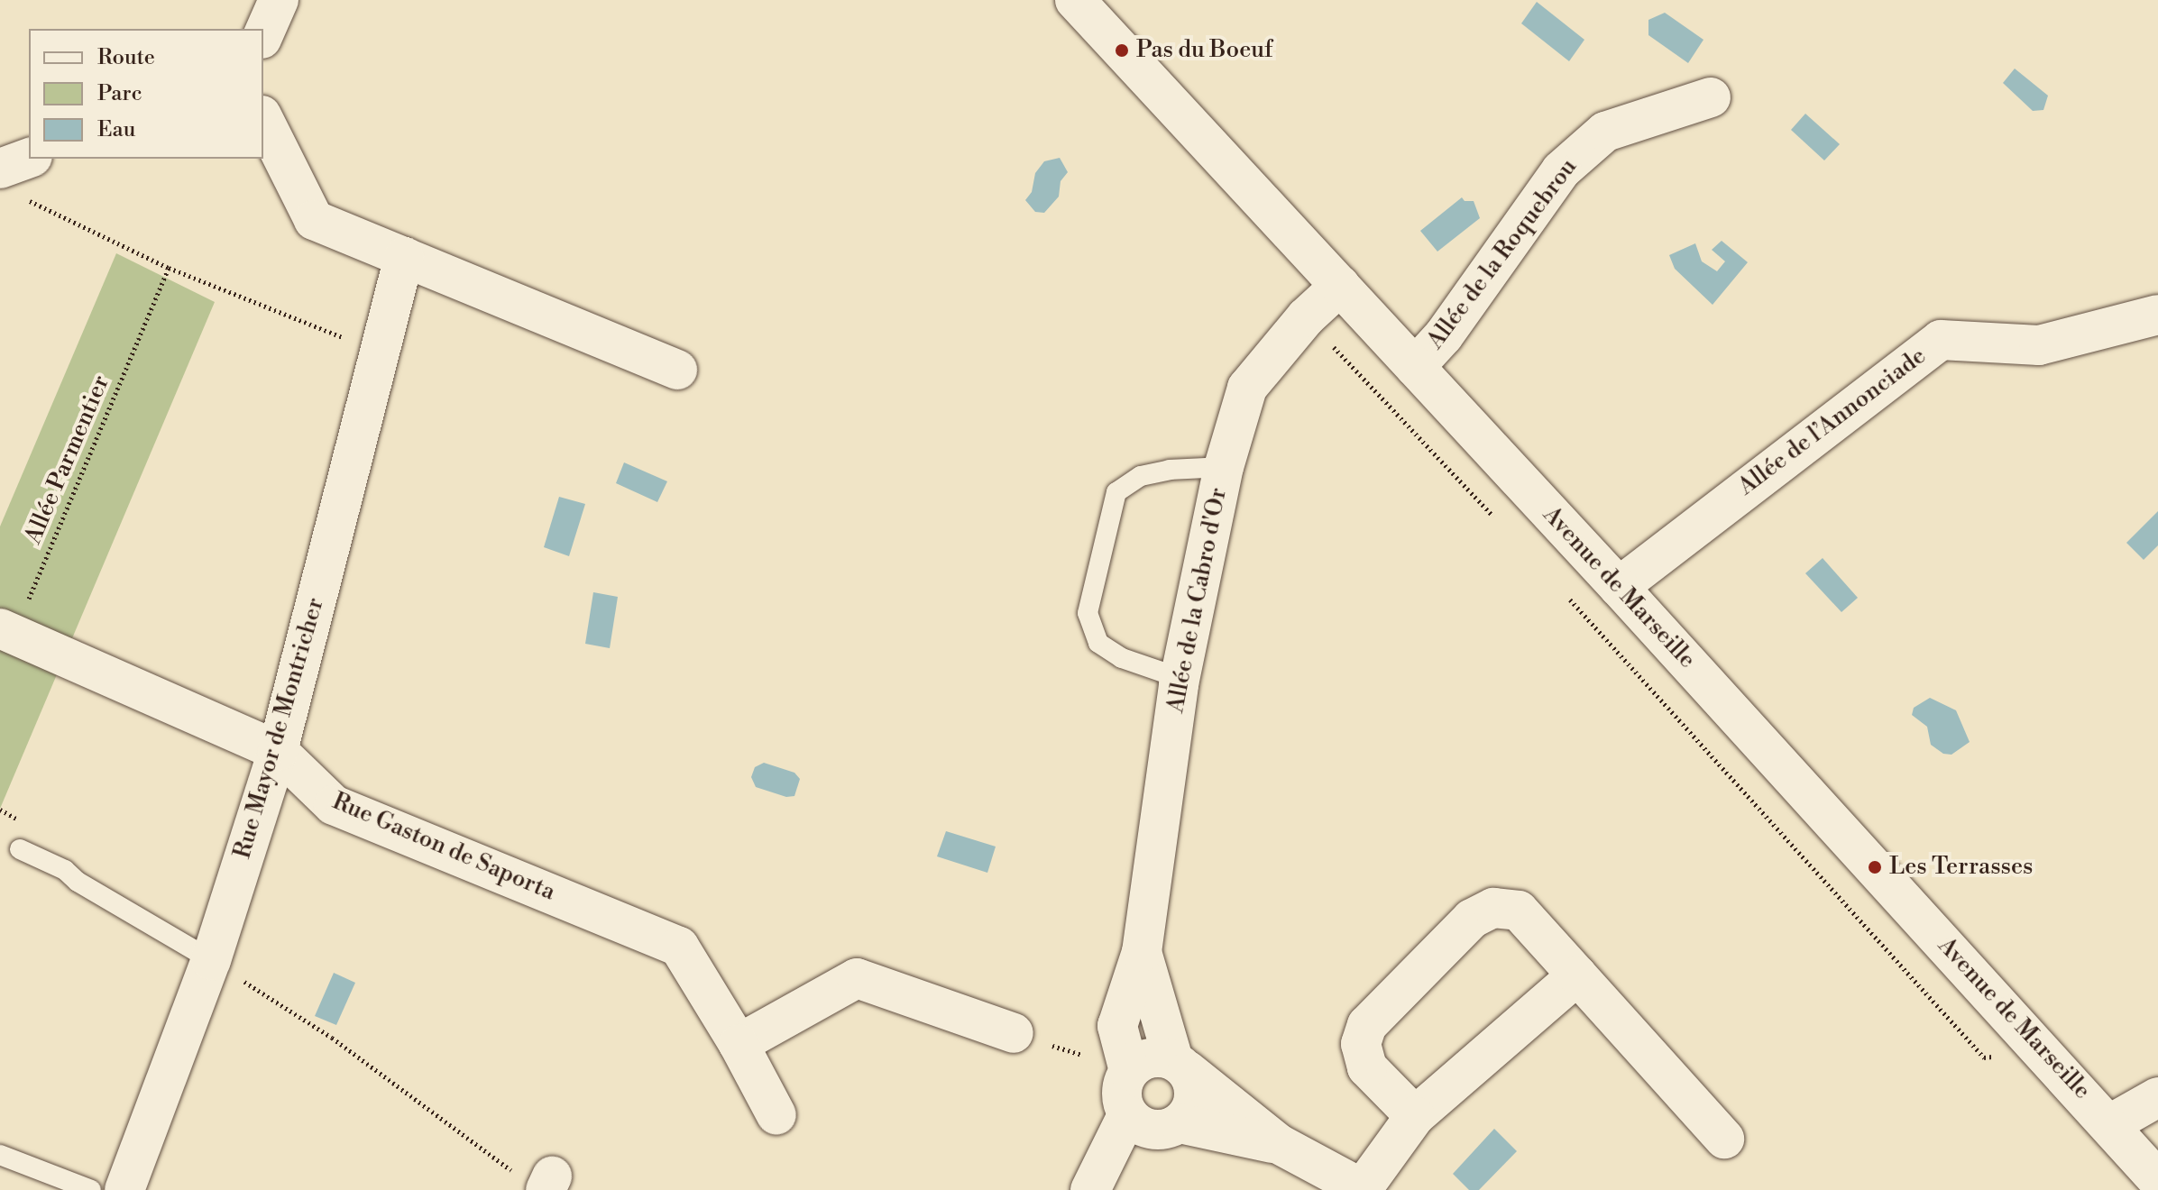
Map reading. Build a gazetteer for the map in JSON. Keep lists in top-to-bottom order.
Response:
{
  "streets": {
    "street": [
      "Allée de la Roquebrou",
      "Allée de l’Annonciade",
      "Avenue de Marseille",
      "Allée de la Cabro d'Or",
      "Rue Mayor de Montricher",
      "Rue Gaston de Saporta"
    ],
    "path": ["Allée Parmentier"]
  },
  "crossings": [
    ["Allée de la Roquebrou", "Avenue de Marseille"],
    ["Allée de l’Annonciade", "Avenue de Marseille"],
    ["Allée Parmentier", "Rue Gaston de Saporta"],
    ["Avenue de Marseille", "Allée de la Cabro d'Or"],
    ["Rue Mayor de Montricher", "Rue Gaston de Saporta"]
  ],
  "places": ["Pas du Boeuf", "Les Terrasses"],
  "legend": ["Route", "Parc", "Eau"]
}
